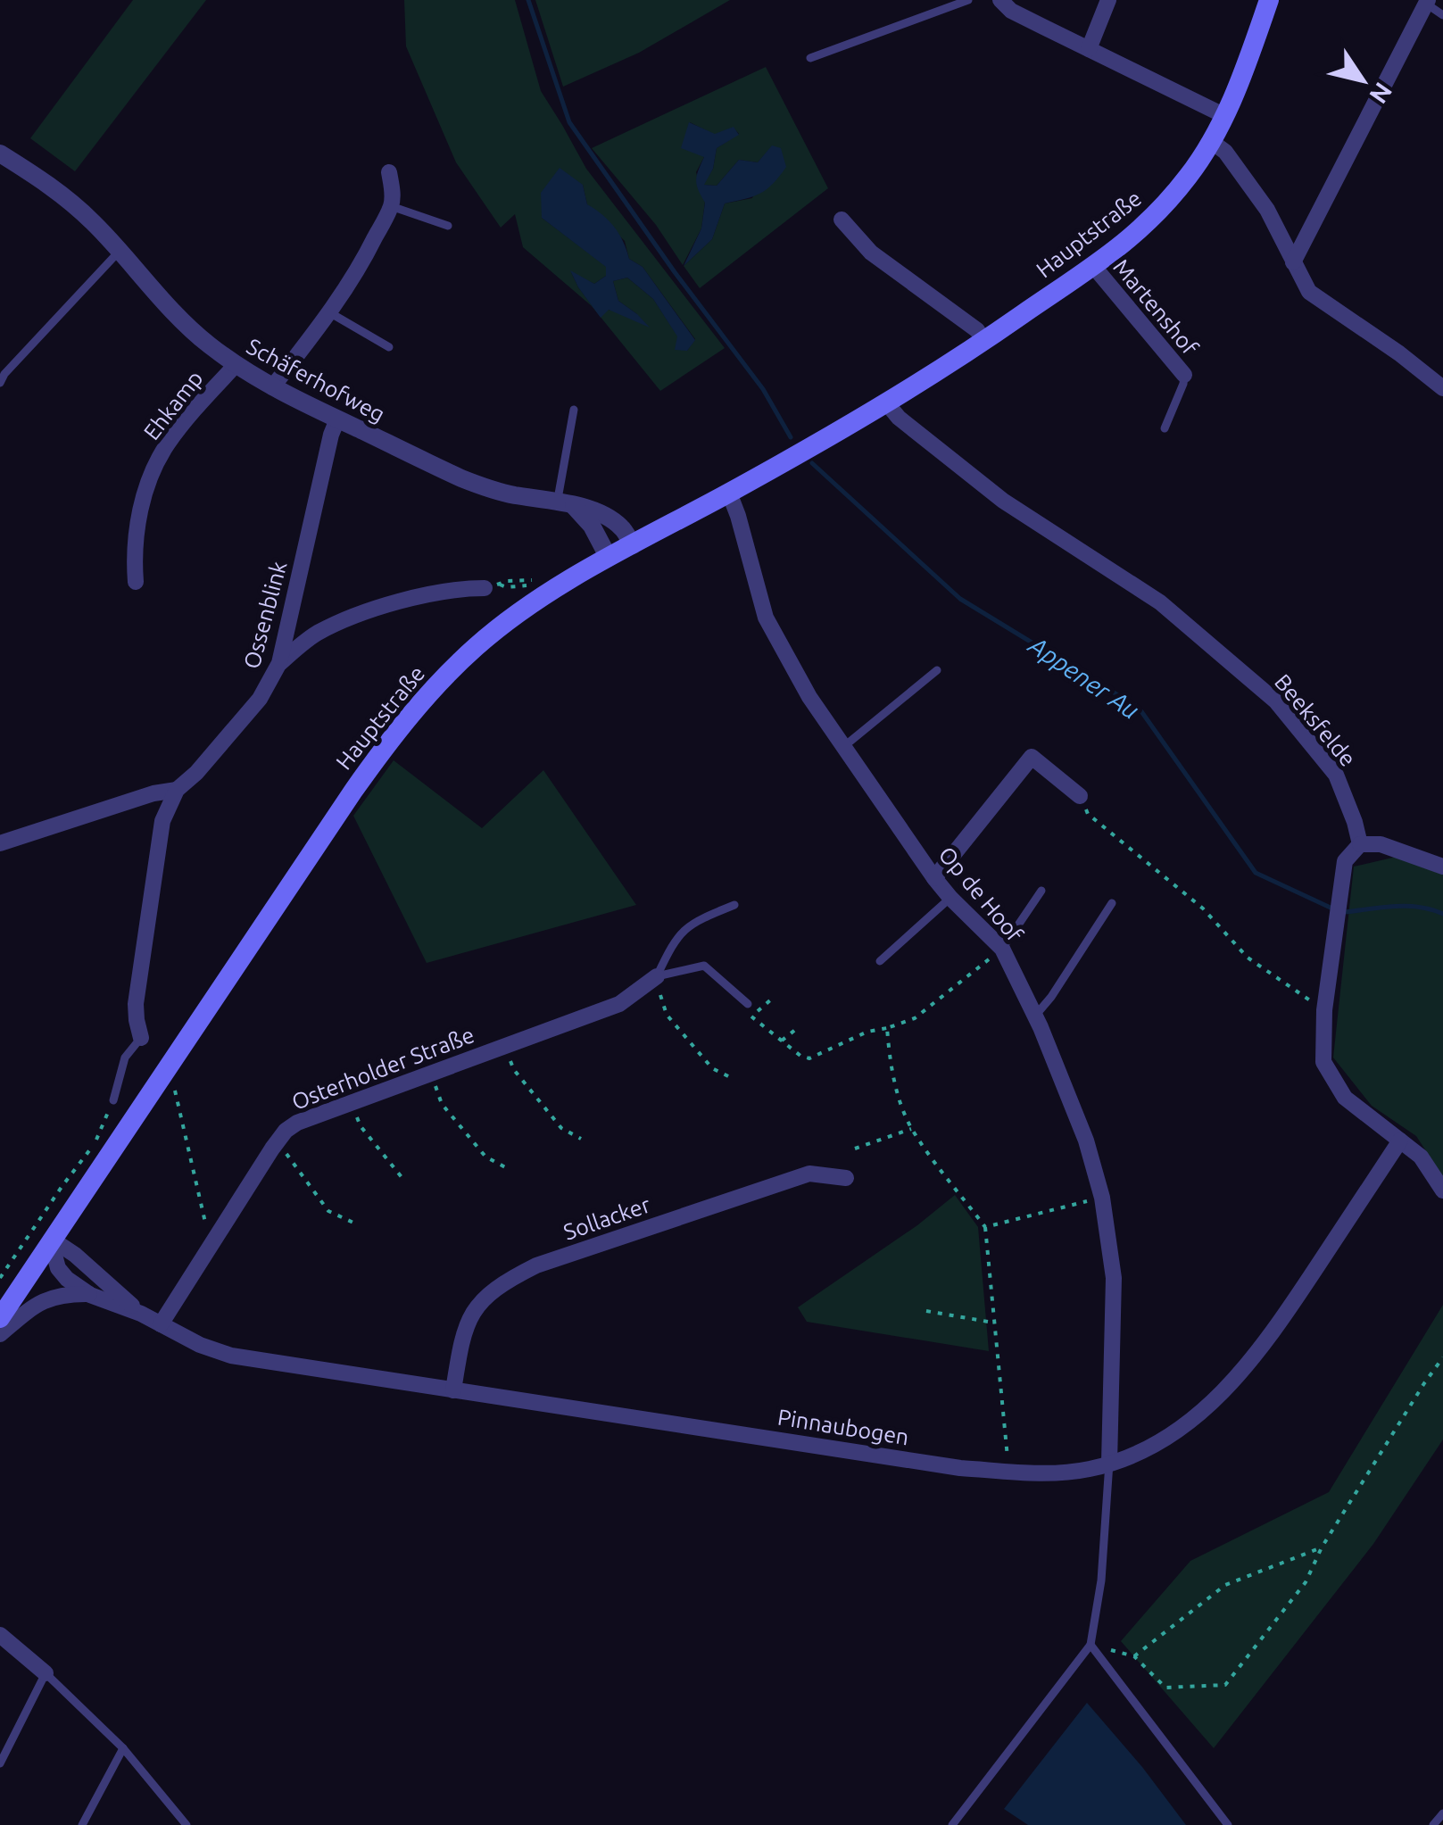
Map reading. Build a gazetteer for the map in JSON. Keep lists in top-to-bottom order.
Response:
{
  "streets": {
    "main road": ["Hauptstraße"],
    "street": [
      "Martenshof",
      "Schäferhofweg",
      "Ehkamp",
      "Ossenblink",
      "Beeksfelde",
      "Op de Hoof",
      "Osterholder Straße",
      "Sollacker",
      "Pinnaubogen"
    ]
  },
  "crossings": [
    ["Hauptstraße", "Martenshof"],
    ["Hauptstraße", "Schäferhofweg"],
    ["Hauptstraße", "Beeksfelde"],
    ["Hauptstraße", "Op de Hoof"],
    ["Hauptstraße", "Pinnaubogen"],
    ["Schäferhofweg", "Ehkamp"],
    ["Schäferhofweg", "Ossenblink"],
    ["Op de Hoof", "Pinnaubogen"],
    ["Osterholder Straße", "Pinnaubogen"],
    ["Sollacker", "Pinnaubogen"]
  ],
  "water": ["Appener Au"],
  "north": "bottom right"
}
